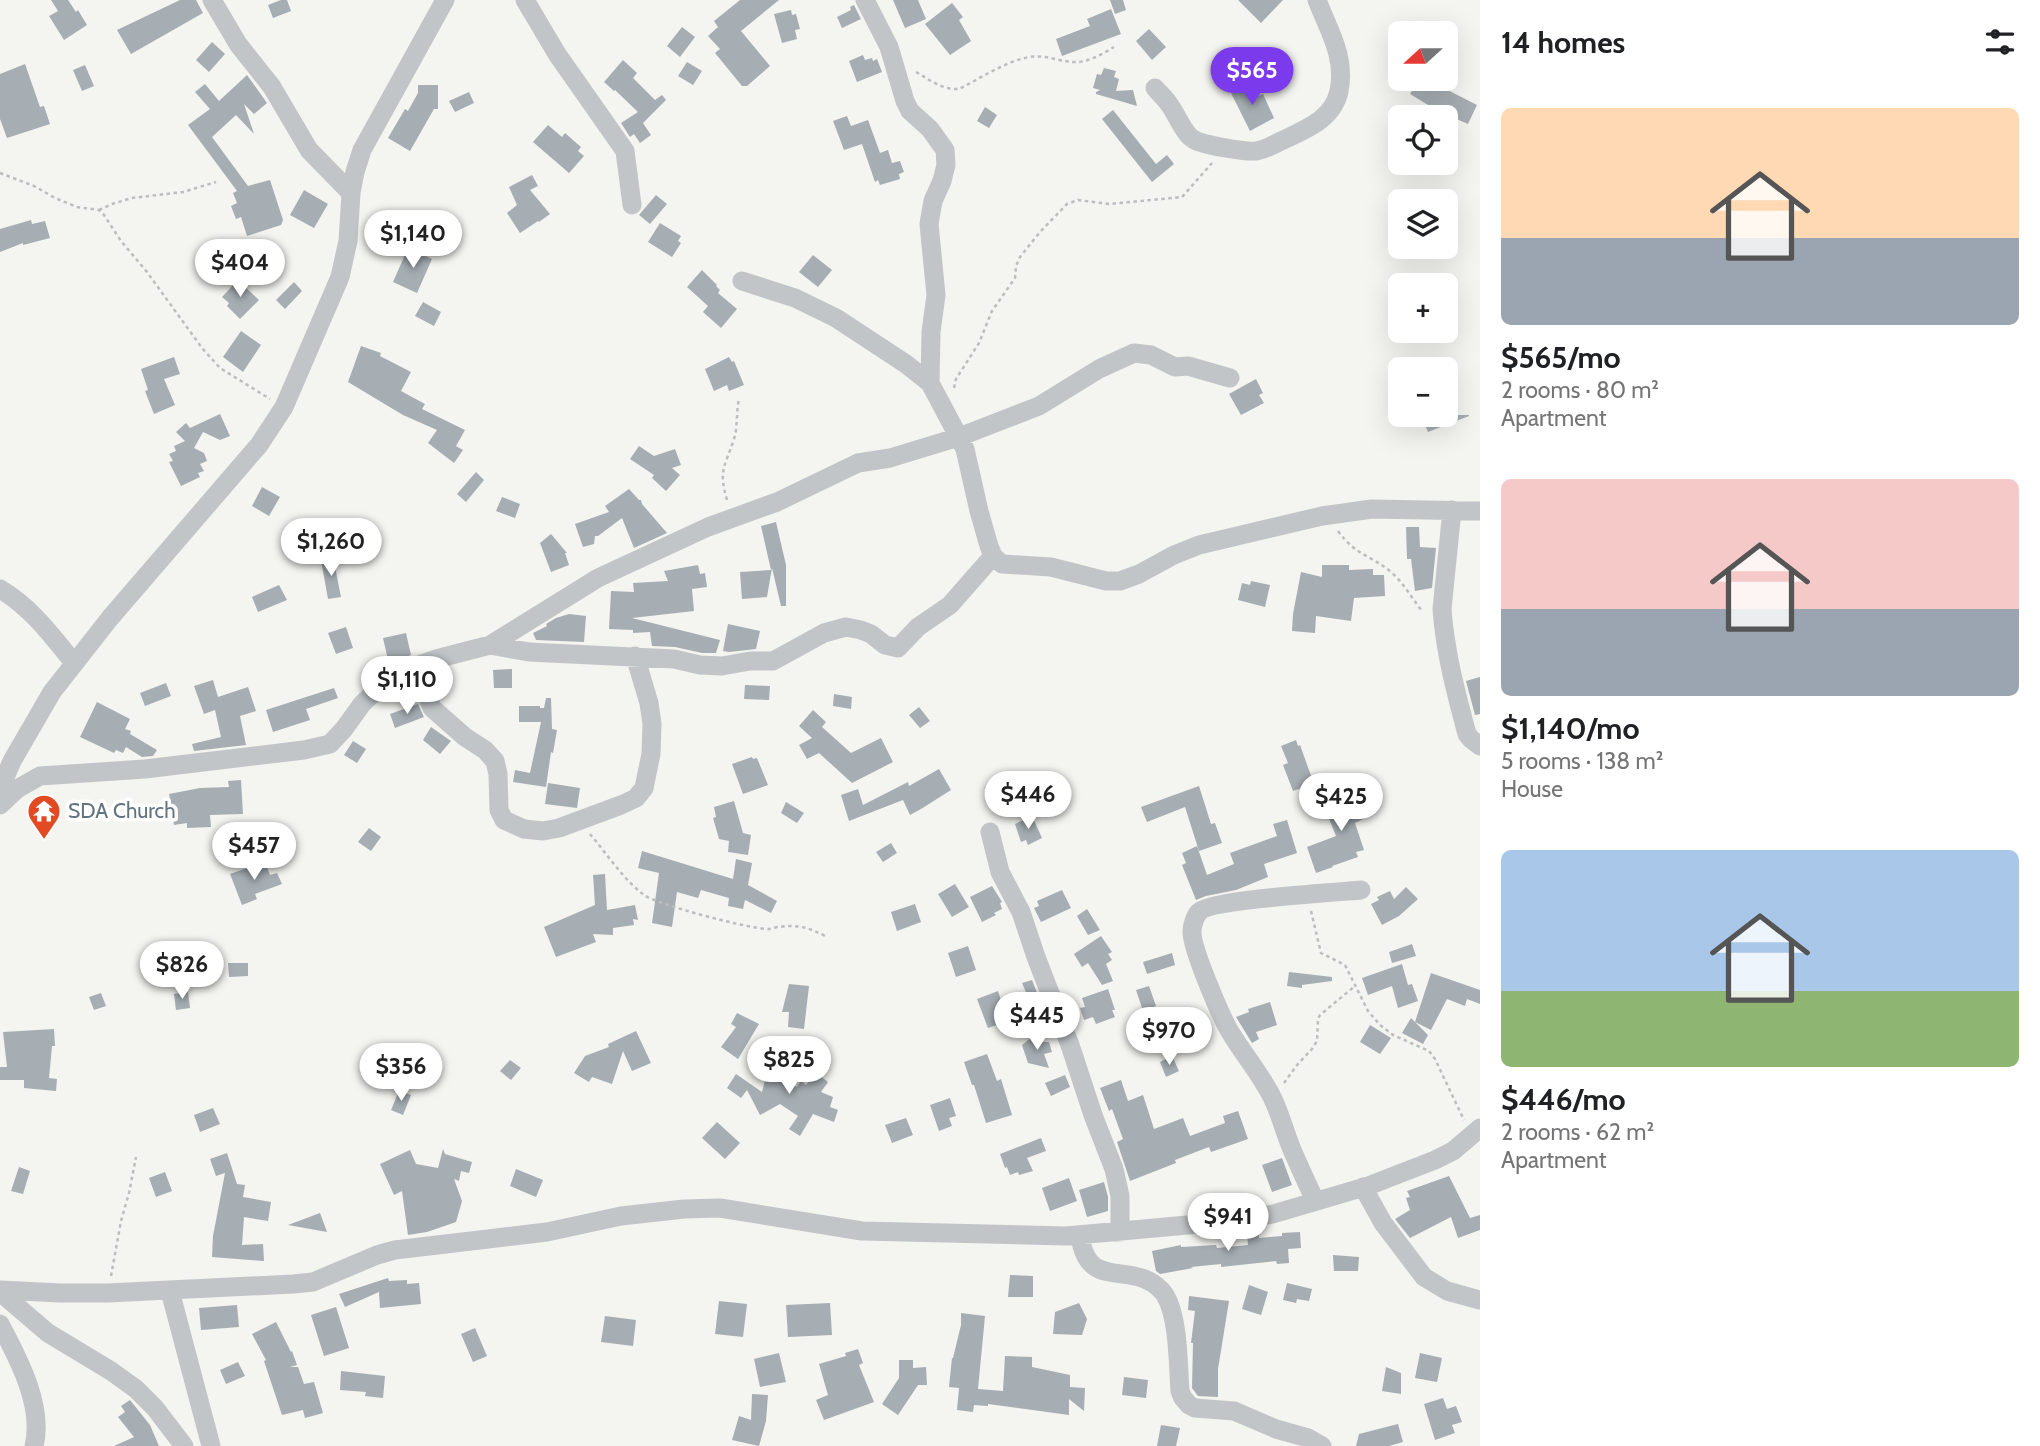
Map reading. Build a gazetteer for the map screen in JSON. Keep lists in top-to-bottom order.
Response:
{
  "places": {
    "temple": ["SDA Church"]
  },
  "north": "left",
  "page": {
    "heading": "14 homes",
    "map_buttons": ["+", "−"],
    "price": [
      "$565",
      "$1,140",
      "$404",
      "$1,260",
      "$1,110",
      "$446",
      "$425",
      "$457",
      "$826",
      "$445",
      "$970",
      "$825",
      "$356",
      "$941"
    ],
    "list": [
      {
        "name": "$565/mo",
        "note": "2 rooms · 80 m² · Apartment"
      },
      {
        "name": "$1,140/mo",
        "note": "5 rooms · 138 m² · House"
      },
      {
        "name": "$446/mo",
        "note": "2 rooms · 62 m² · Apartment"
      }
    ]
  }
}
